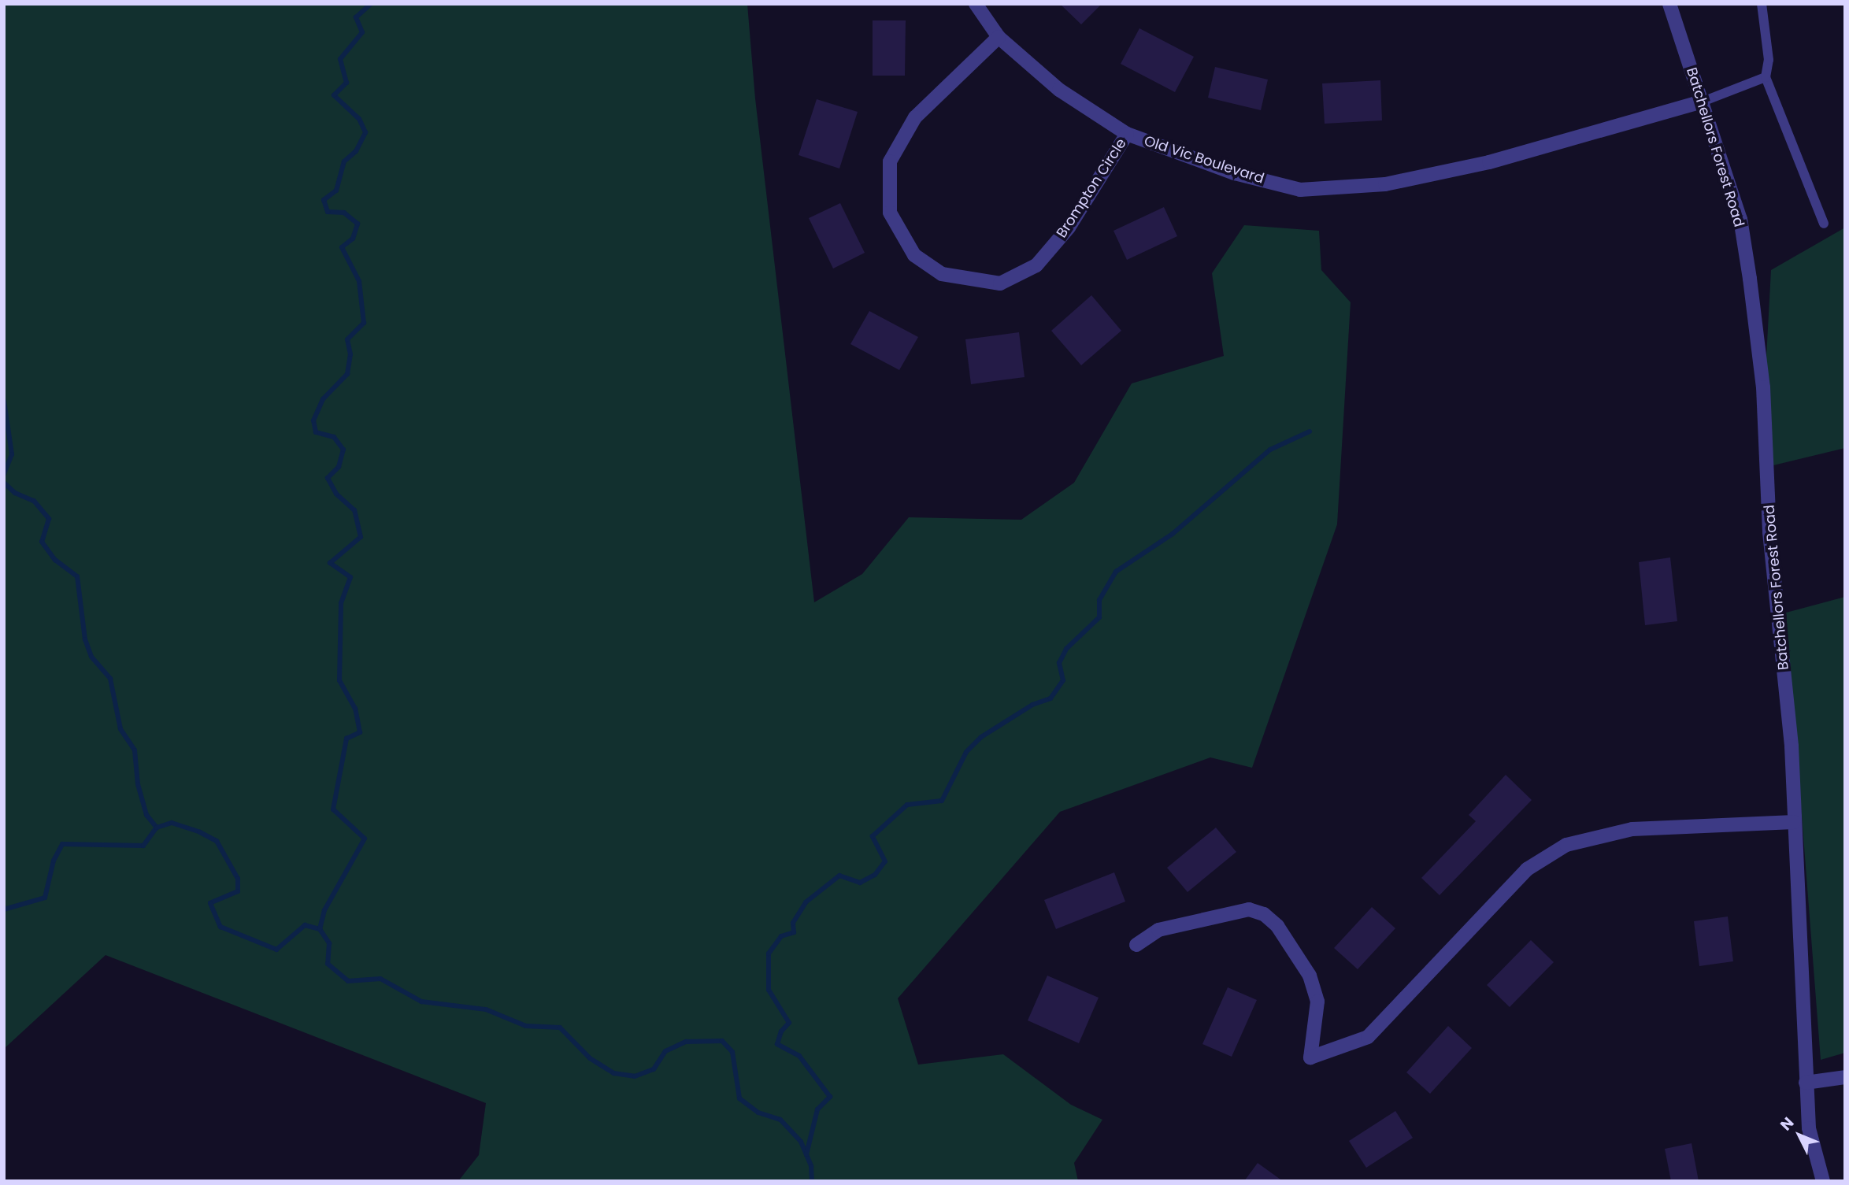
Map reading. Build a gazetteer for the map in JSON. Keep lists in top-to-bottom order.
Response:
{
  "streets": {
    "street": ["Batchellors Forest Road", "Old Vic Boulevard", "Brompton Circle"]
  },
  "crossings": [
    ["Batchellors Forest Road", "Old Vic Boulevard"],
    ["Old Vic Boulevard", "Brompton Circle"]
  ],
  "north": "top left"
}
